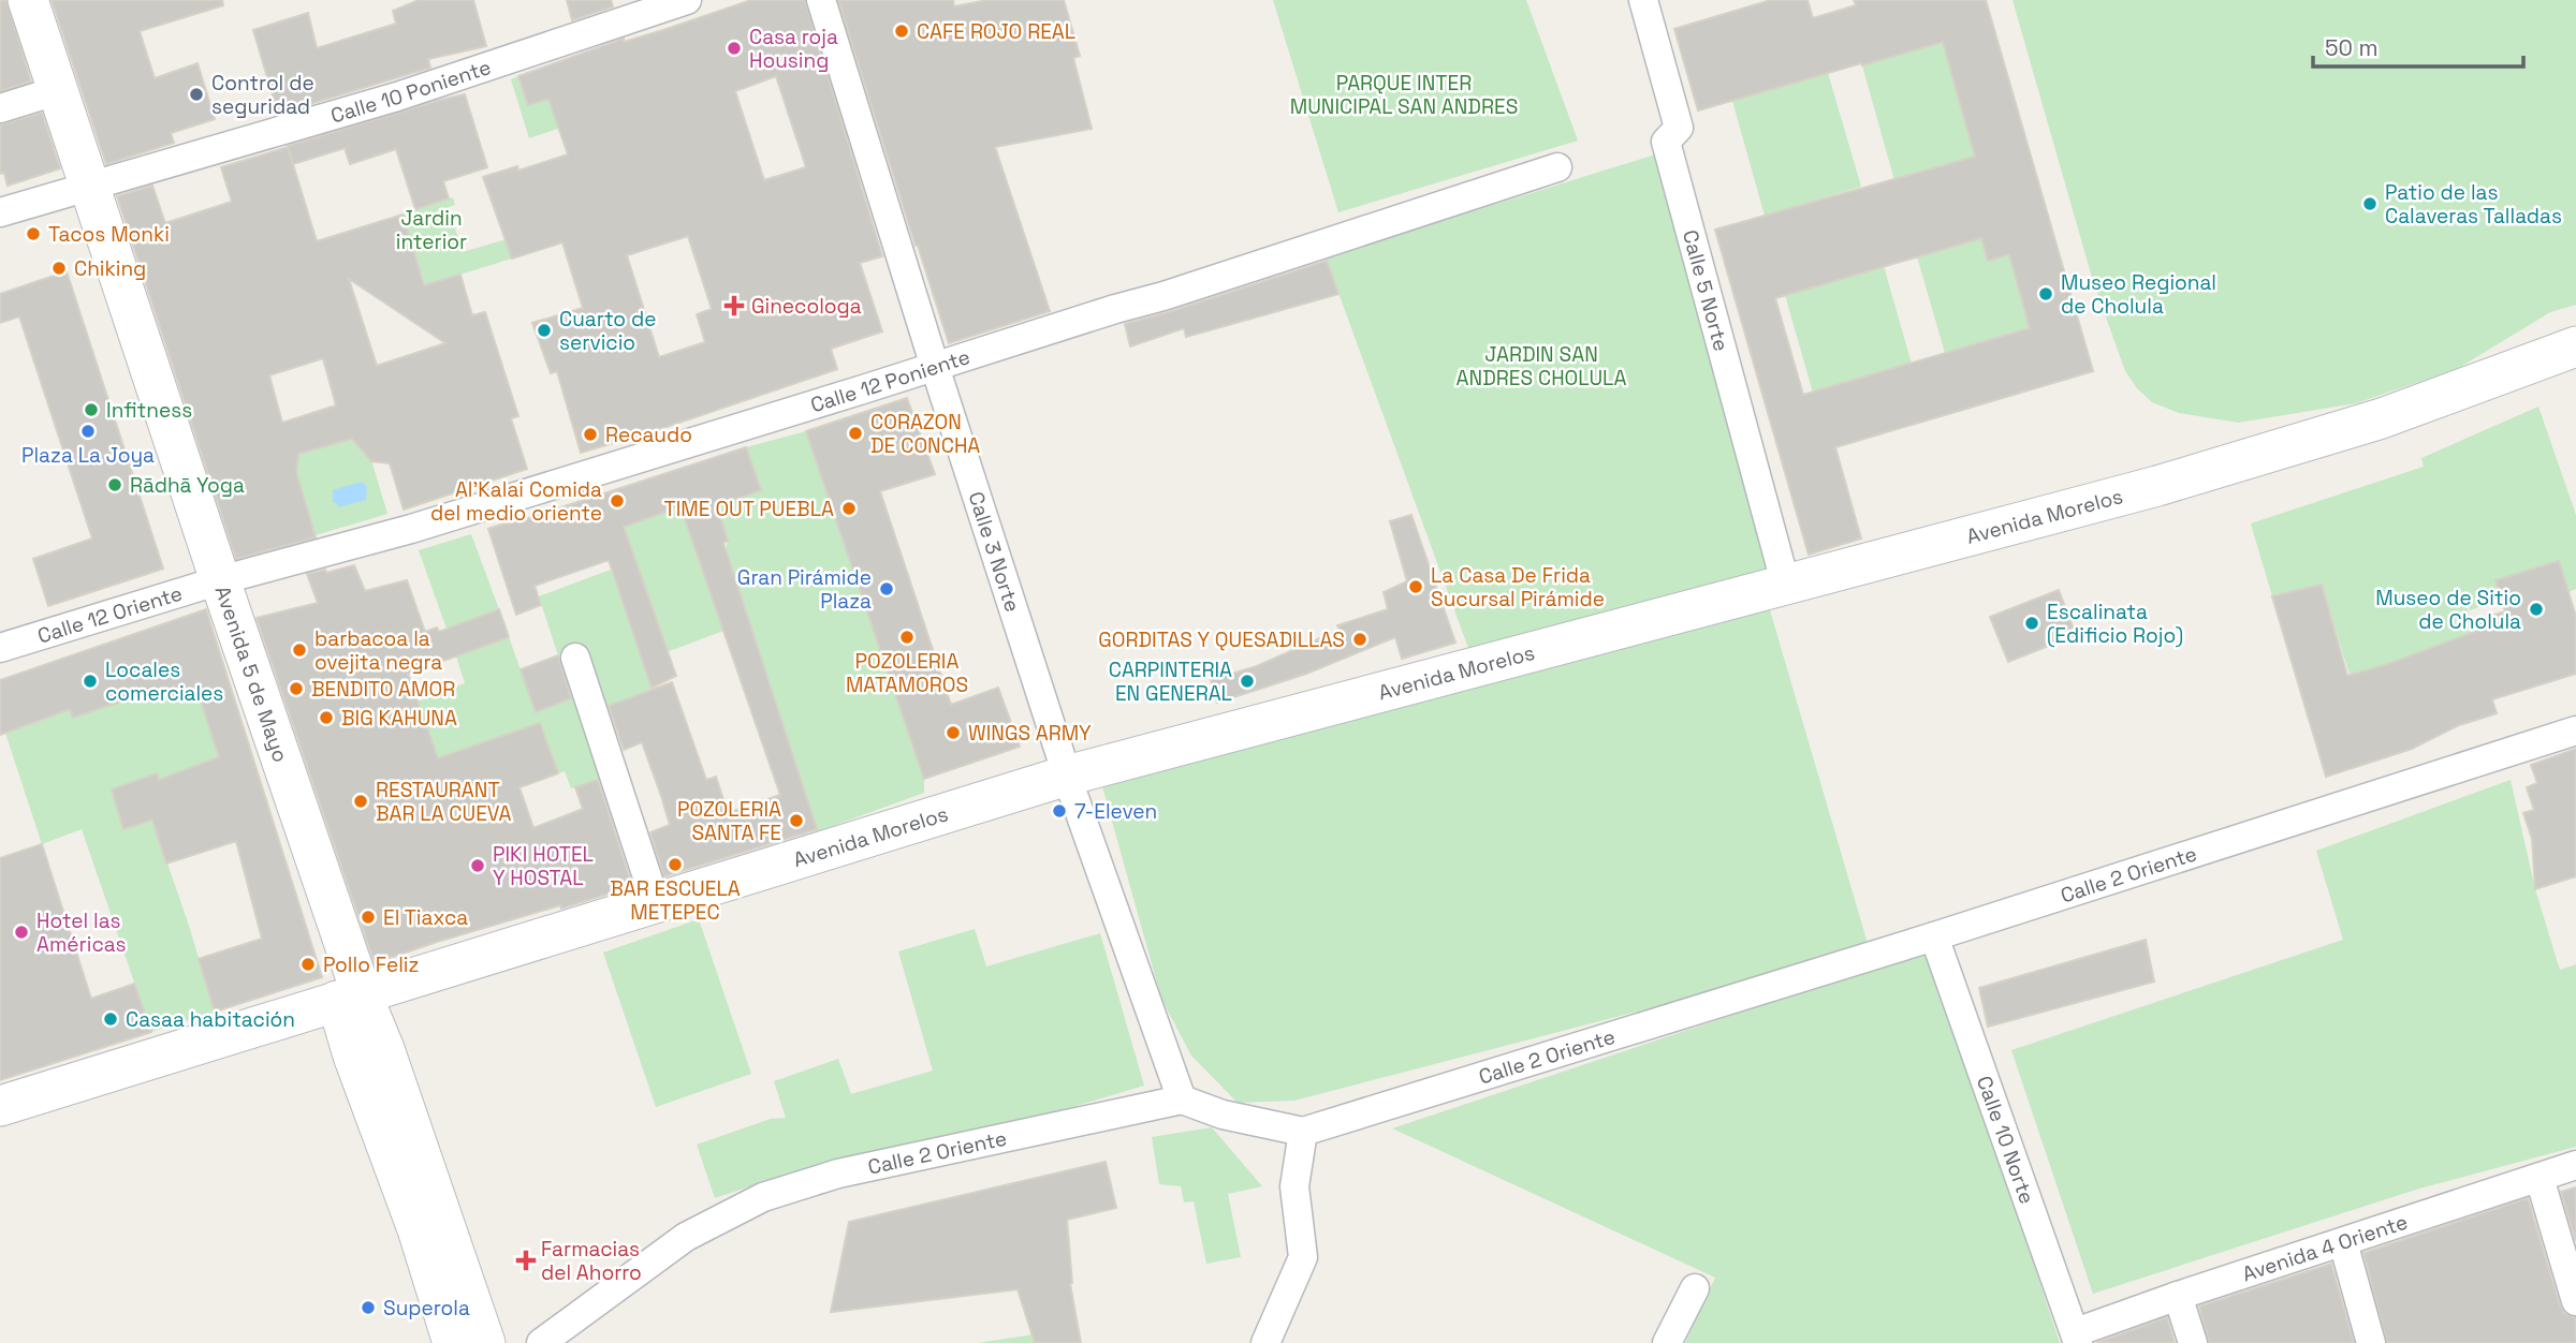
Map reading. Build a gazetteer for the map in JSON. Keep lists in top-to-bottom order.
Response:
{
  "streets": {
    "main road": ["Avenida Morelos", "Avenida 5 de Mayo"],
    "street": [
      "Calle 10 Poniente",
      "Calle 5 Norte",
      "Calle 12 Poniente",
      "Calle 3 Norte",
      "Calle 12 Oriente",
      "Calle 2 Oriente",
      "Calle 10 Norte",
      "Avenida 4 Oriente"
    ]
  },
  "crossings": [
    ["Calle 10 Poniente", "Avenida 5 de Mayo"],
    ["Calle 5 Norte", "Avenida Morelos"],
    ["Calle 12 Poniente", "Calle 3 Norte"],
    ["Calle 12 Poniente", "Calle 12 Oriente"],
    ["Calle 12 Poniente", "Avenida 5 de Mayo"],
    ["Avenida Morelos", "Calle 3 Norte"],
    ["Avenida Morelos", "Avenida 5 de Mayo"],
    ["Calle 3 Norte", "Calle 2 Oriente"],
    ["Calle 12 Oriente", "Avenida 5 de Mayo"],
    ["Calle 2 Oriente", "Calle 10 Norte"],
    ["Calle 10 Norte", "Avenida 4 Oriente"]
  ],
  "parks": ["PARQUE INTER MUNICIPAL SAN ANDRES", "Jardin interior", "JARDIN SAN ANDRES CHOLULA"],
  "places": {
    "other": [
      "CAFE ROJO REAL",
      "Casa roja Housing",
      "Control de seguridad",
      "Patio de las Calaveras Talladas",
      "Tacos Monki",
      "Chiking",
      "Museo Regional de Cholula",
      "Cuarto de servicio",
      "Infitness",
      "Plaza La Joya",
      "CORAZON DE CONCHA",
      "Recaudo",
      "Rādhā Yoga",
      "Al'Kalai Comida del medio oriente",
      "TIME OUT PUEBLA",
      "La Casa De Frida Sucursal Pirámide",
      "Gran Pirámide Plaza",
      "Museo de Sitio de Cholula",
      "Escalinata (Edificio Rojo)",
      "POZOLERIA MATAMOROS",
      "GORDITAS Y QUESADILLAS",
      "barbacoa la ovejita negra",
      "Locales comerciales",
      "CARPINTERIA EN GENERAL",
      "BENDITO AMOR",
      "BIG KAHUNA",
      "WINGS ARMY",
      "RESTAURANT BAR LA CUEVA",
      "7-Eleven",
      "POZOLERIA SANTA FE",
      "BAR ESCUELA METEPEC",
      "PIKI HOTEL Y HOSTAL",
      "El Tiaxca",
      "Hotel las Américas",
      "Pollo Feliz",
      "Casaa habitación",
      "Superola"
    ],
    "health": ["Ginecologa", "Farmacias del Ahorro"]
  },
  "scale_bar": "50 m"
}
